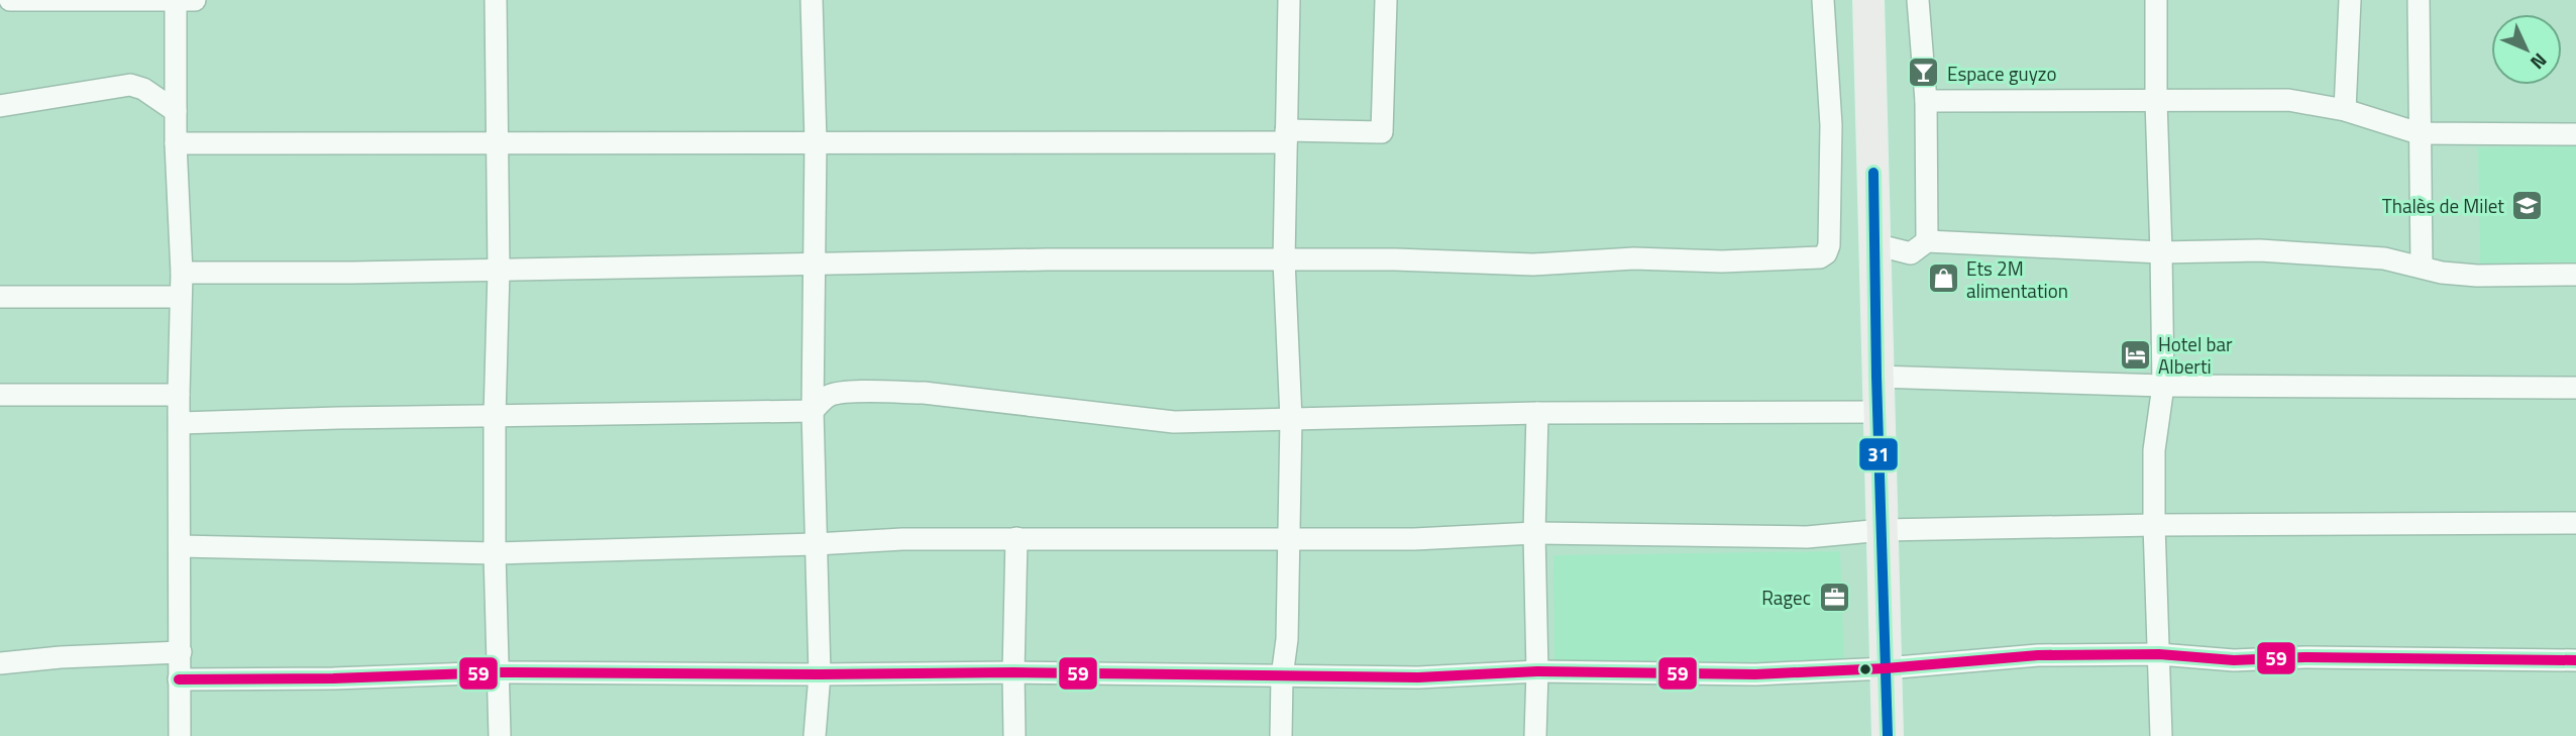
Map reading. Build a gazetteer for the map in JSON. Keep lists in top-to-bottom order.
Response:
{
  "places": {
    "bar": ["Espace guyzo"],
    "school or university": ["Thalès de Milet"],
    "shop": ["Ets 2M alimentation"],
    "hotel": ["Hotel bar Alberti"],
    "office": ["Ragec"]
  },
  "lines": ["transit line 31", "transit line 59"],
  "north": "bottom right"
}
